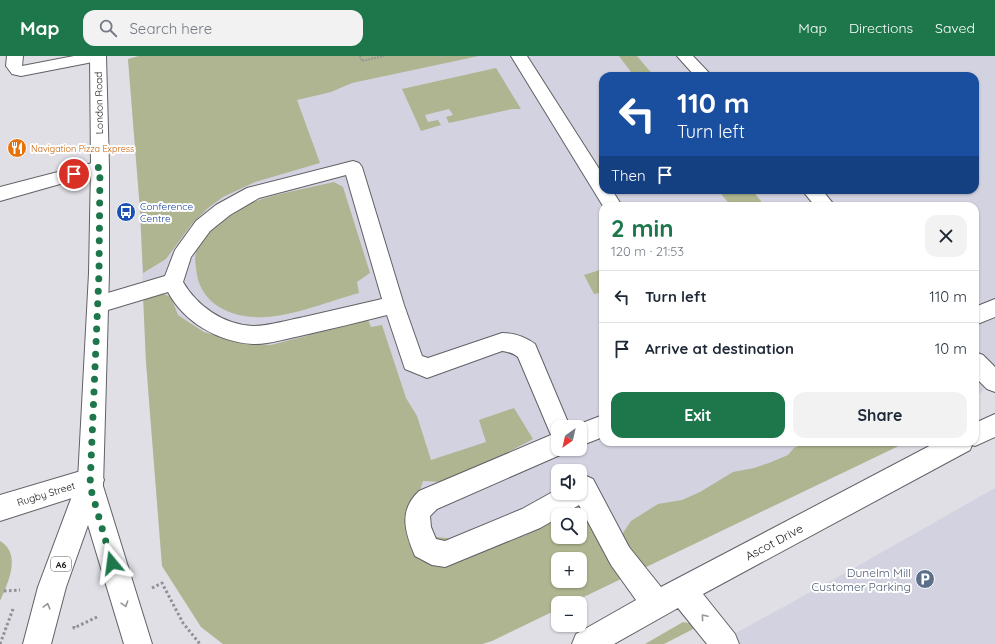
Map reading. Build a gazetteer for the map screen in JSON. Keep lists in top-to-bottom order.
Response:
{
  "streets": {
    "main road": [
      "London Road",
      "Rugby Street",
      "Ascot Drive",
      "A6"
    ]
  },
  "crossings": [
    ["London Road", "Rugby Street"]
  ],
  "places": {
    "restaurant": ["Navigation Pizza Express"],
    "bus stop": ["Conference Centre"],
    "parking": ["Dunelm Mill Customer Parking"]
  },
  "north": "bottom left",
  "page": {
    "header": "Map",
    "search": "Search here",
    "nav": ["Map", "Directions", "Saved"],
    "turn": ["110 m", "Turn left"],
    "then": "Then",
    "heading": ["2 min", "120 m · 21:53"],
    "list": [
      {
        "name": "Turn left",
        "value": "110 m"
      },
      {
        "name": "Arrive at destination",
        "value": "10 m"
      }
    ],
    "buttons": ["Exit", "Share"],
    "map_buttons": ["+", "−"]
  }
}
